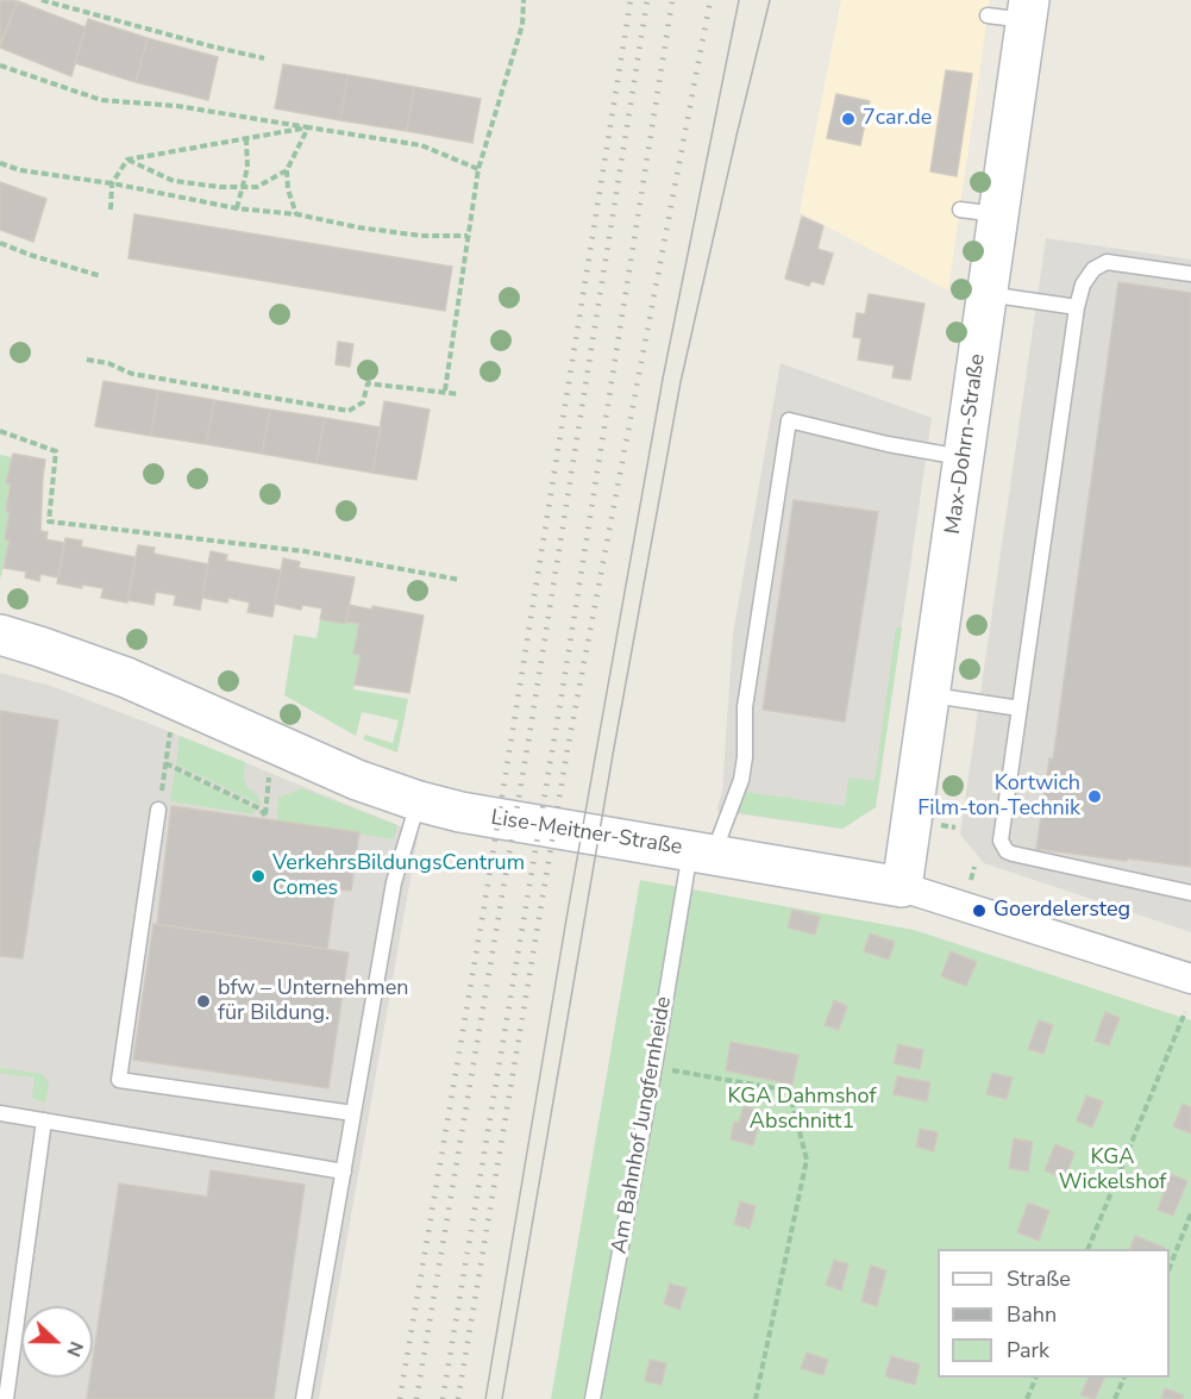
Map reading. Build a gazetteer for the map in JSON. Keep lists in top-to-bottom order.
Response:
{
  "streets": {
    "main road": ["Max-Dohrn-Straße", "Lise-Meitner-Straße"],
    "lane": ["Am Bahnhof Jungfernheide"]
  },
  "crossings": [
    ["Max-Dohrn-Straße", "Lise-Meitner-Straße"],
    ["Max-Dohrn-Straße", "Am Bahnhof Jungfernheide"],
    ["Lise-Meitner-Straße", "Am Bahnhof Jungfernheide"]
  ],
  "parks": ["KGA Dahmshof Abschnitt1", "KGA Wickelshof"],
  "places": [
    "7car.de",
    "Kortwich Film-ton-Technik",
    "VerkehrsBildungsCentrum Comes",
    "Goerdelersteg",
    "bfw – Unternehmen für Bildung."
  ],
  "legend": ["Straße", "Bahn", "Park"],
  "north": "right"
}
